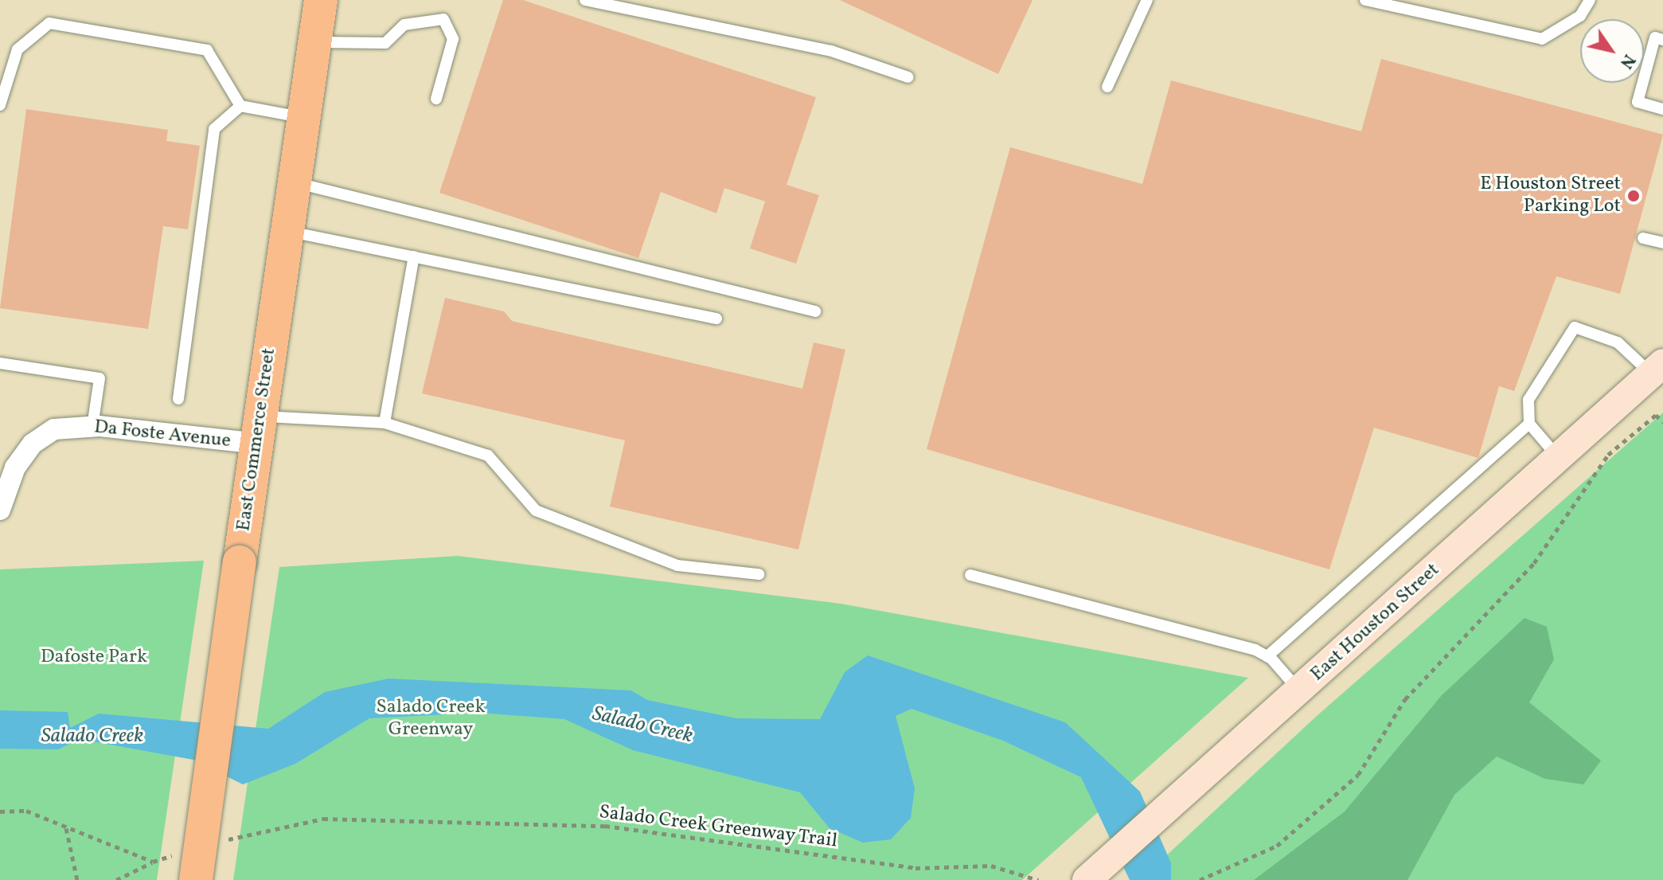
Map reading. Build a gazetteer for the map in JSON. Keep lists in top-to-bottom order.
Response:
{
  "streets": {
    "main road": ["East Commerce Street", "East Houston Street"],
    "street": ["Da Foste Avenue"],
    "path": ["Salado Creek Greenway Trail"]
  },
  "crossings": [
    ["Da Foste Avenue", "East Commerce Street"]
  ],
  "water": ["Salado Creek"],
  "parks": ["Dafoste Park", "Salado Creek Greenway"],
  "places": ["E Houston Street Parking Lot"],
  "north": "bottom right"
}
